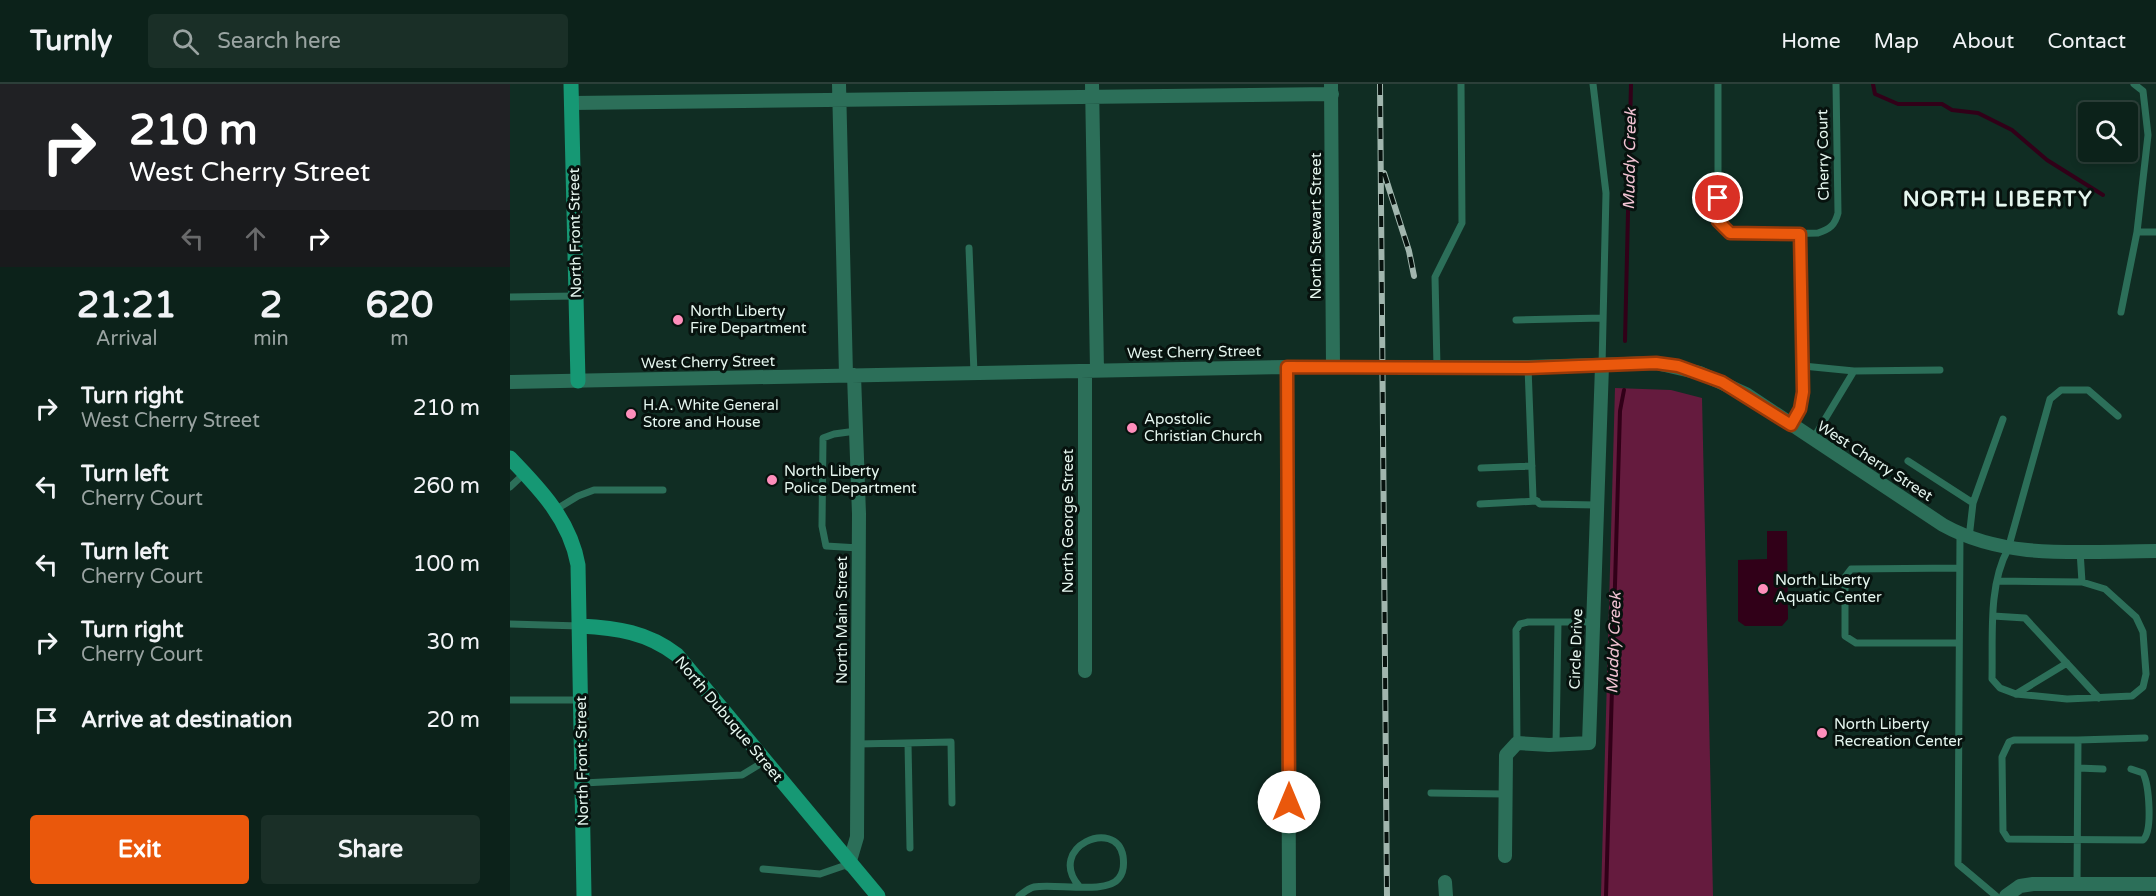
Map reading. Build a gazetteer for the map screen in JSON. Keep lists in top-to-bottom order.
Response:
{
  "streets": {
    "main road": ["North Front Street", "North Dubuque Street"],
    "street": [
      "North Stewart Street",
      "West Cherry Street",
      "North George Street",
      "North Main Street",
      "Circle Drive"
    ],
    "lane": ["Cherry Court"]
  },
  "crossings": [
    ["North Stewart Street", "West Cherry Street"],
    ["North Front Street", "West Cherry Street"],
    ["North Front Street", "North Dubuque Street"],
    ["West Cherry Street", "North George Street"],
    ["West Cherry Street", "North Main Street"],
    ["West Cherry Street", "Circle Drive"],
    ["North Main Street", "North Dubuque Street"]
  ],
  "districts": ["NORTH LIBERTY"],
  "water": ["Muddy Creek"],
  "places": [
    "North Liberty Fire Department",
    "H.A. White General Store and House",
    "Apostolic Christian Church",
    "North Liberty Police Department",
    "North Liberty Aquatic Center",
    "North Liberty Recreation Center"
  ],
  "page": {
    "header": "Turnly",
    "search": "Search here",
    "nav": [
      "Home",
      "Map",
      "About",
      "Contact"
    ],
    "turn": ["210 m", "West Cherry Street"],
    "eta": [
      "21:21",
      "Arrival",
      "2",
      "min",
      "620",
      "m"
    ],
    "list": [
      {
        "name": "Turn right",
        "note": "West Cherry Street",
        "value": "210 m"
      },
      {
        "name": "Turn left",
        "note": "Cherry Court",
        "value": "260 m"
      },
      {
        "name": "Turn left",
        "note": "Cherry Court",
        "value": "100 m"
      },
      {
        "name": "Turn right",
        "note": "Cherry Court",
        "value": "30 m"
      },
      {
        "name": "Arrive at destination",
        "value": "20 m"
      }
    ],
    "buttons": ["Exit", "Share"]
  }
}
